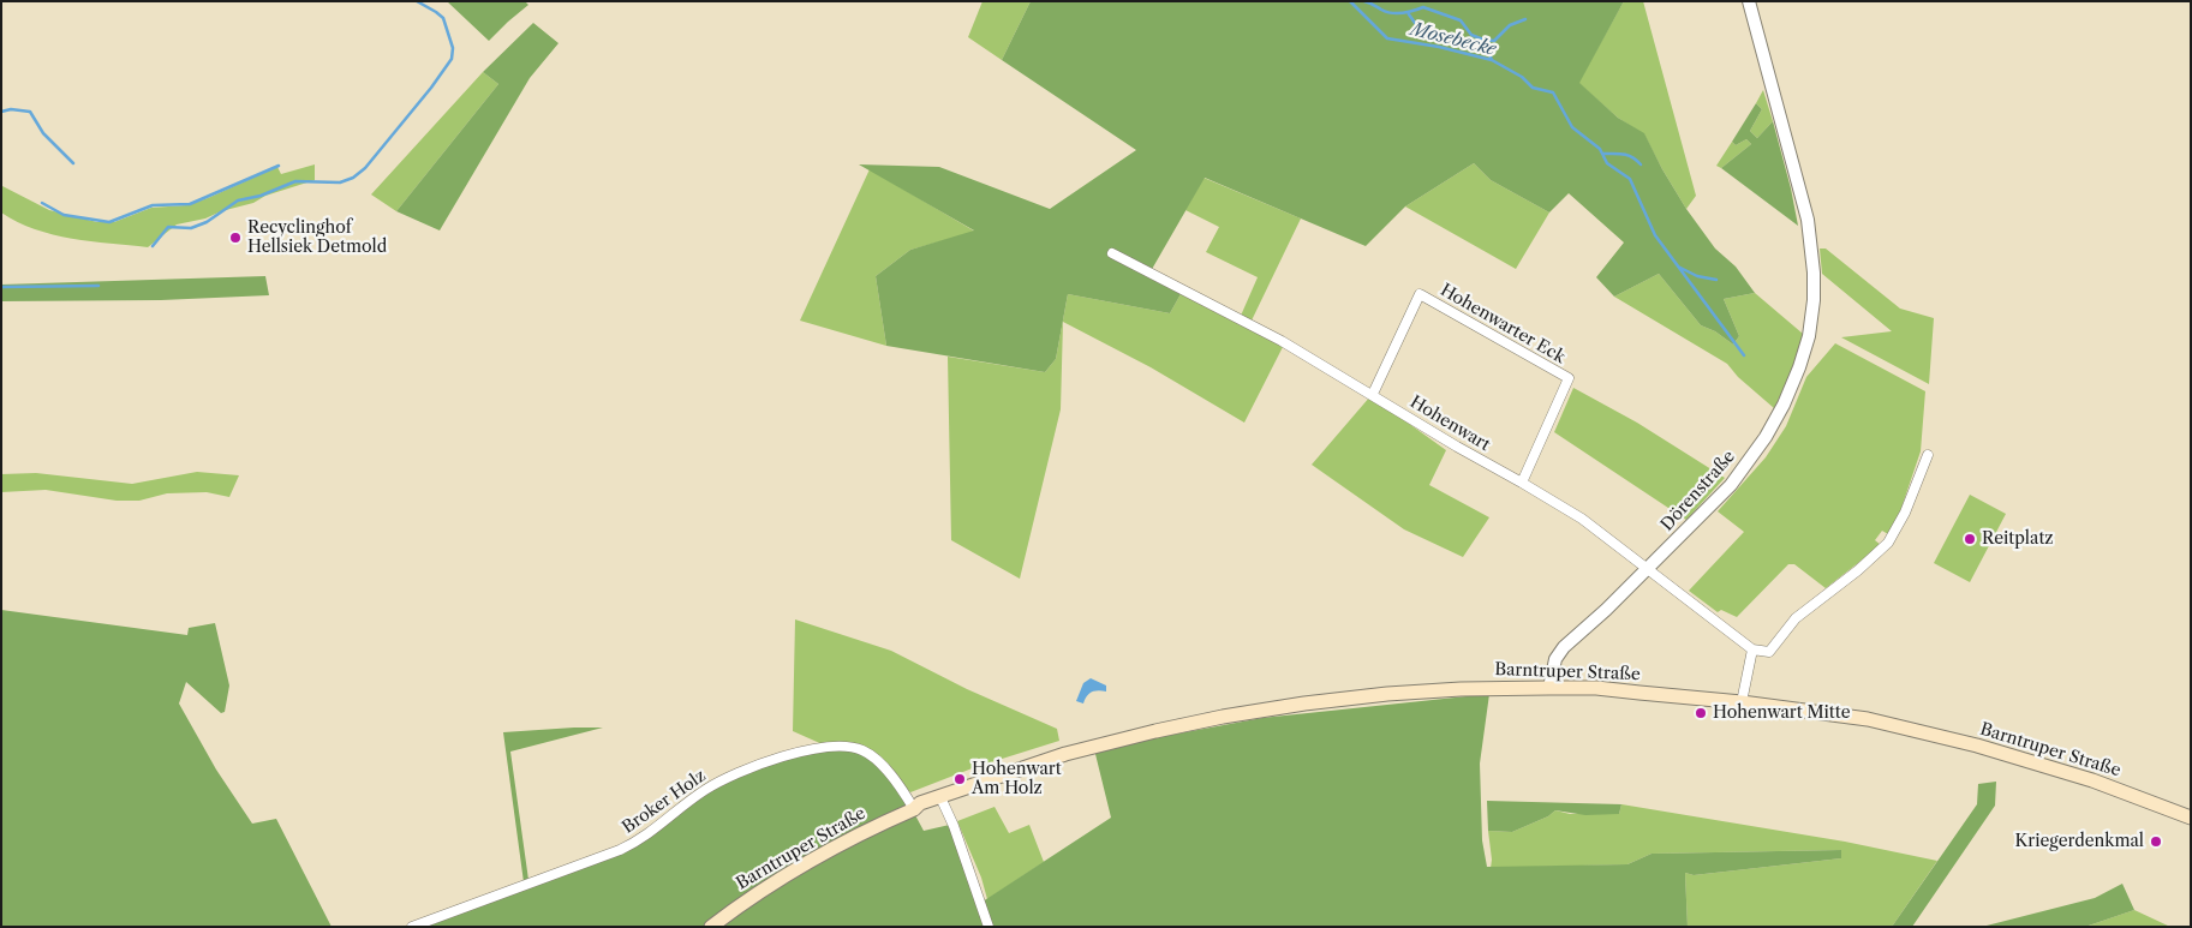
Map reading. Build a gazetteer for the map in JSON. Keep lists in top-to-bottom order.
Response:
{
  "streets": {
    "main road": ["Barntruper Straße"],
    "street": [
      "Hohenwarter Eck",
      "Hohenwart",
      "Dörenstraße",
      "Broker Holz"
    ]
  },
  "crossings": [
    ["Hohenwarter Eck", "Hohenwart"],
    ["Hohenwart", "Dörenstraße"],
    ["Dörenstraße", "Barntruper Straße"],
    ["Barntruper Straße", "Broker Holz"]
  ],
  "water": ["Mosebecke"],
  "places": [
    "Recyclinghof Hellsiek Detmold",
    "Reitplatz",
    "Hohenwart Mitte",
    "Hohenwart Am Holz",
    "Kriegerdenkmal"
  ]
}
